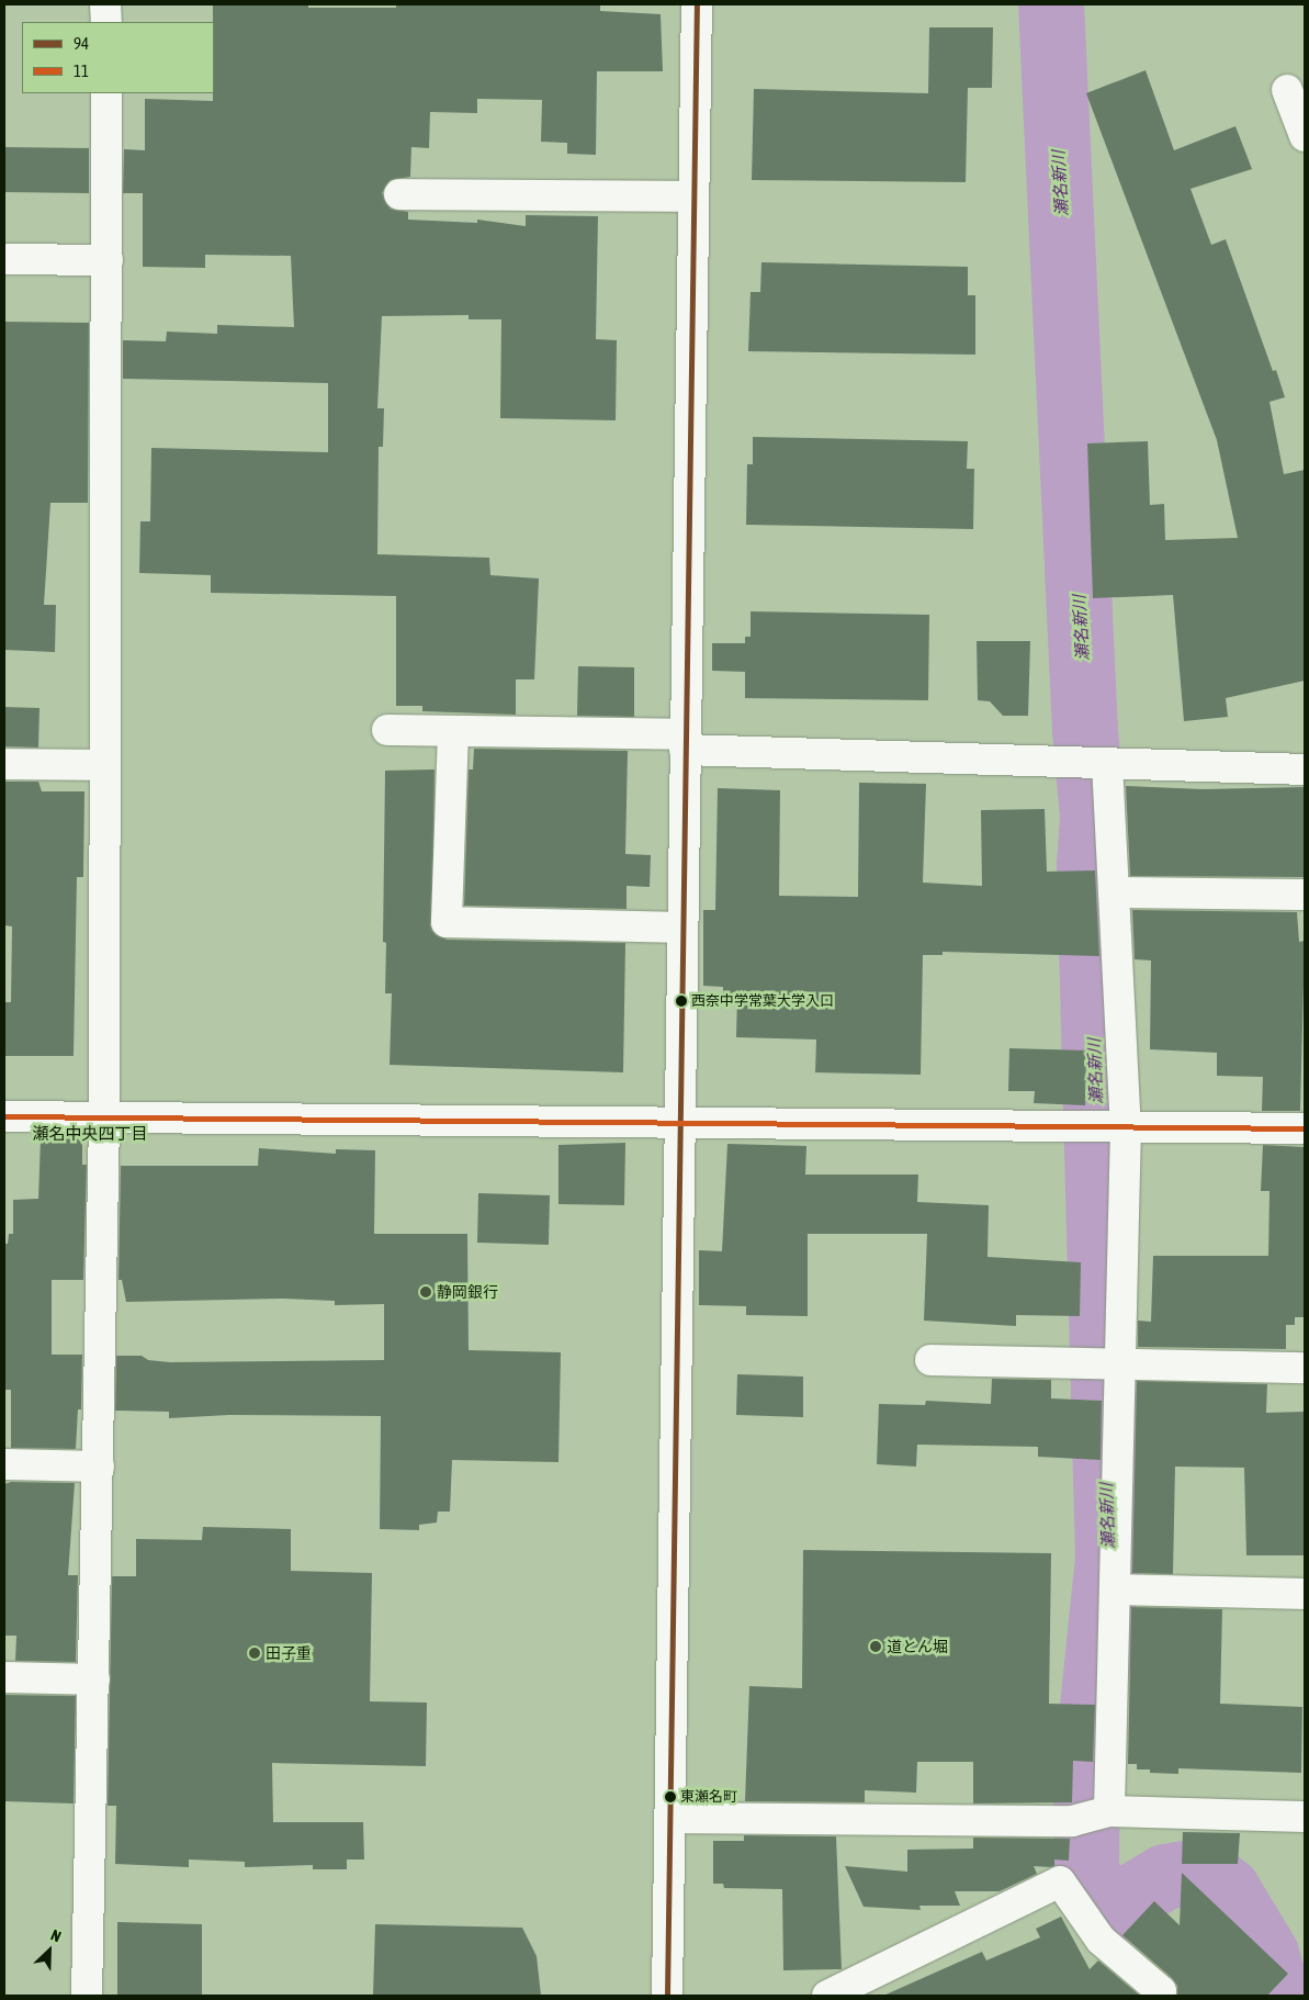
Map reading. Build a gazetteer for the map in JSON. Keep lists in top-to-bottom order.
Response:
{
  "districts": ["瀬名中央四丁目"],
  "water": ["瀬名新川"],
  "places": [
    "西奈中学常葉大学入口",
    "静岡銀行",
    "道とん堀",
    "田子重",
    "東瀬名町"
  ],
  "lines": ["transit line 94", "transit line 11"],
  "legend": ["94", "11"],
  "north": "top right"
}
